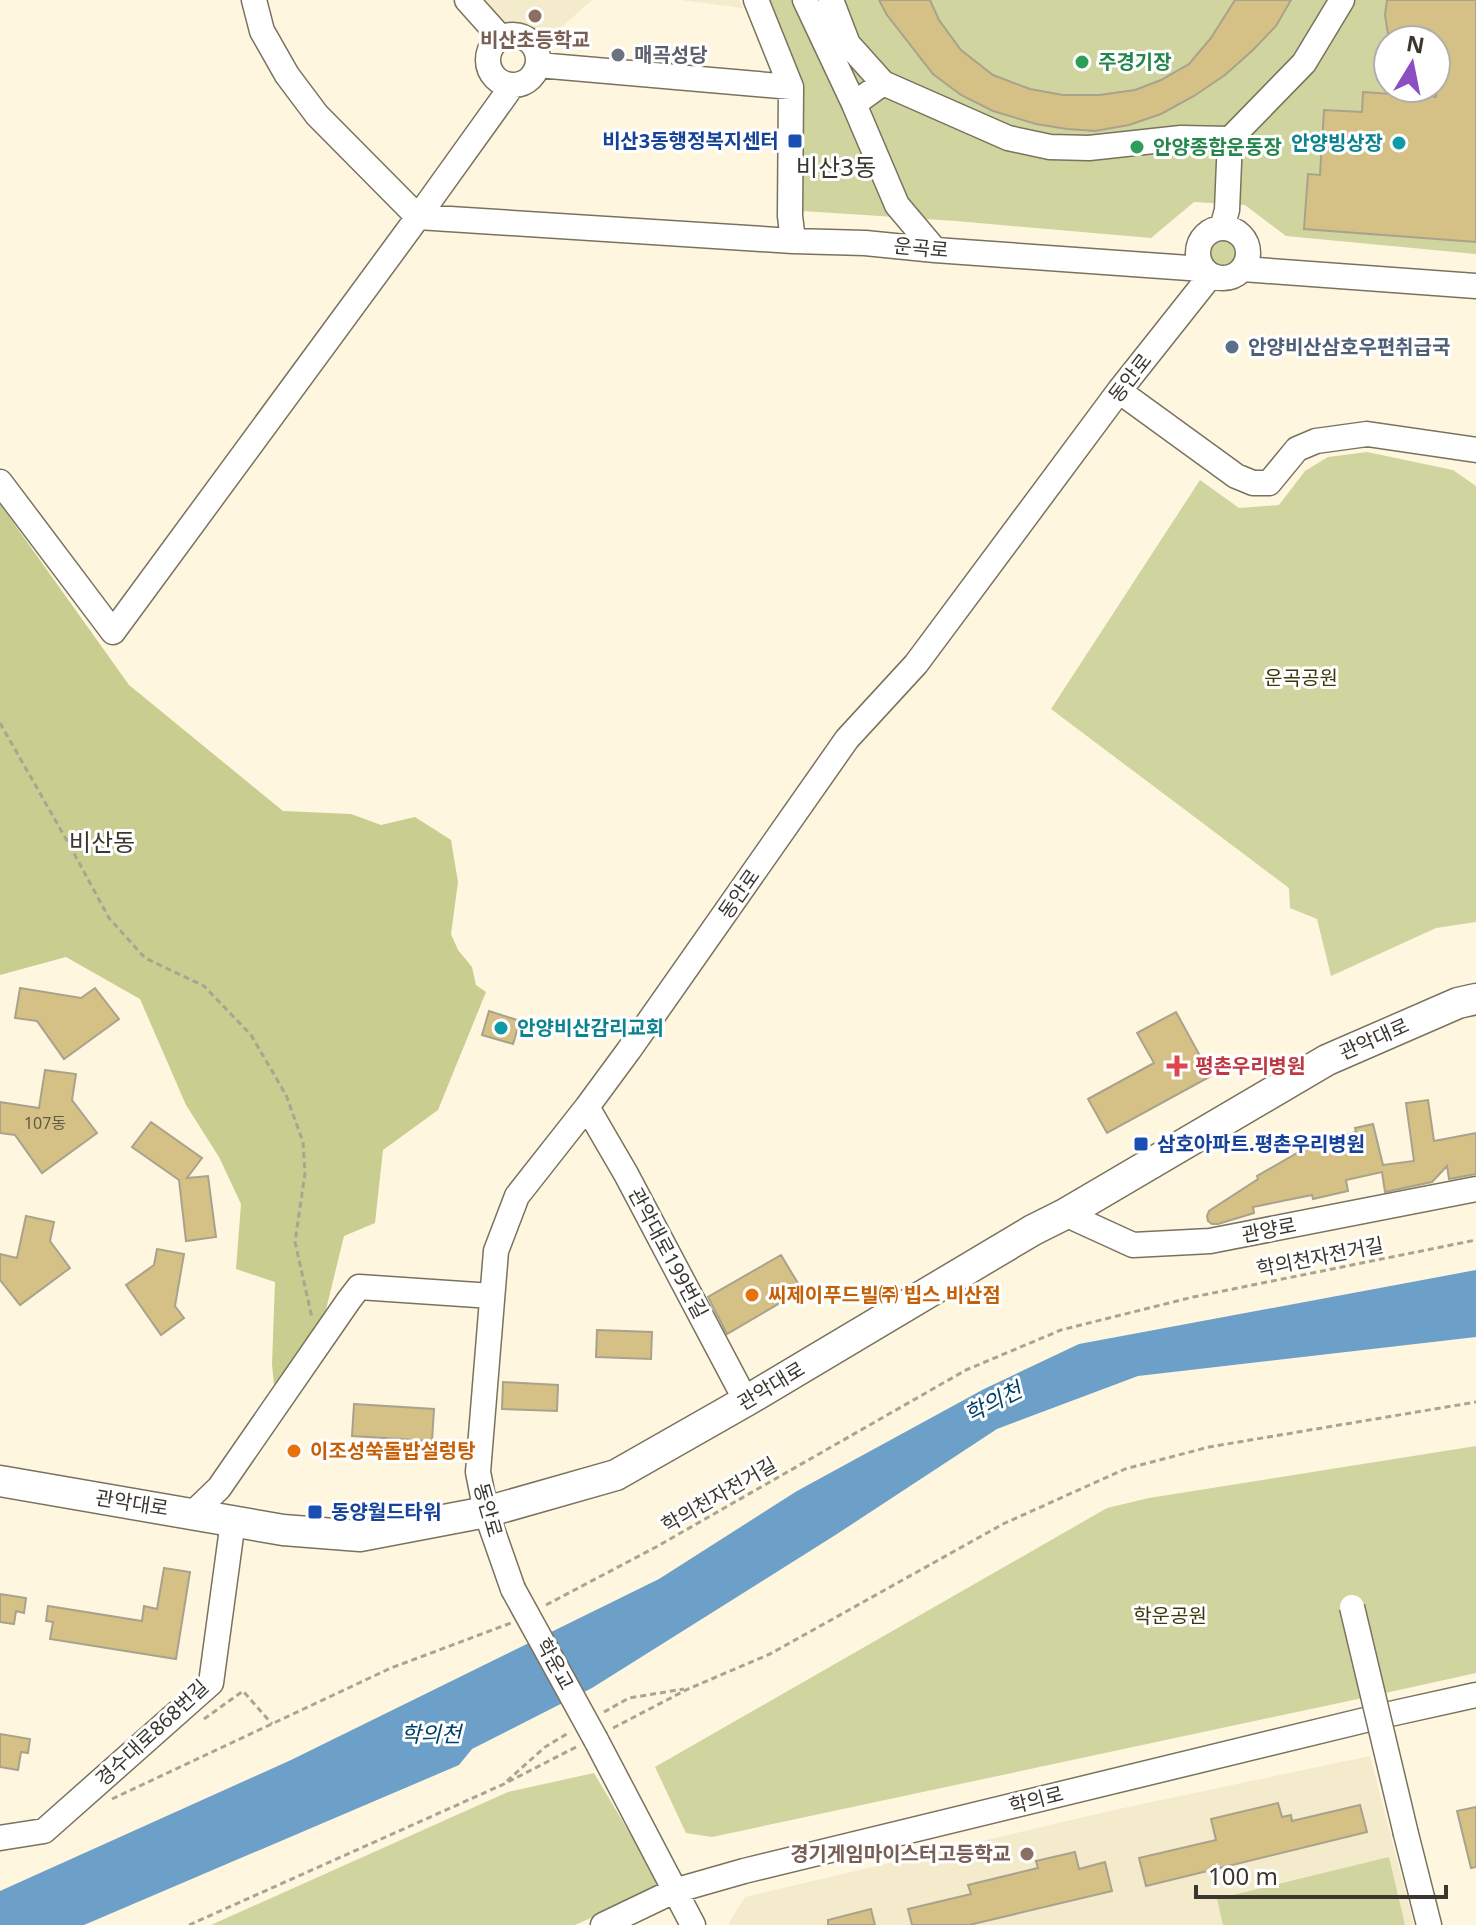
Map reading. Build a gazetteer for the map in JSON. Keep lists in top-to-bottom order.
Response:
{
  "streets": {
    "main road": ["관악대로"],
    "street": [
      "운곡로",
      "동안로",
      "관양로",
      "관악대로199번길",
      "학운교",
      "경수대로868번길",
      "학의로"
    ],
    "path": ["학의천자전거길"]
  },
  "crossings": [
    ["운곡로", "동안로"],
    ["동안로", "관악대로"],
    ["동안로", "관악대로199번길"],
    ["동안로", "학운교"],
    ["관악대로", "관양로"],
    ["관악대로", "관악대로199번길"],
    ["관악대로", "경수대로868번길"]
  ],
  "districts": ["비산3동", "비산동"],
  "water": ["학의천"],
  "parks": ["운곡공원", "학운공원"],
  "places": {
    "other": [
      "비산초등학교",
      "매곡성당",
      "주경기장",
      "안양빙상장",
      "안양종합운동장",
      "안양비산삼호우편취급국",
      "안양비산감리교회",
      "씨제이푸드빌㈜ 빕스 비산점",
      "이조성쑥돌밥설렁탕",
      "경기게임마이스터고등학교"
    ],
    "transit": ["비산3동행정복지센터", "삼호아파트.평촌우리병원", "동양월드타워"],
    "health": ["평촌우리병원"]
  },
  "house_numbers": ["107동"],
  "scale_bar": "100 m",
  "north": "top"
}
